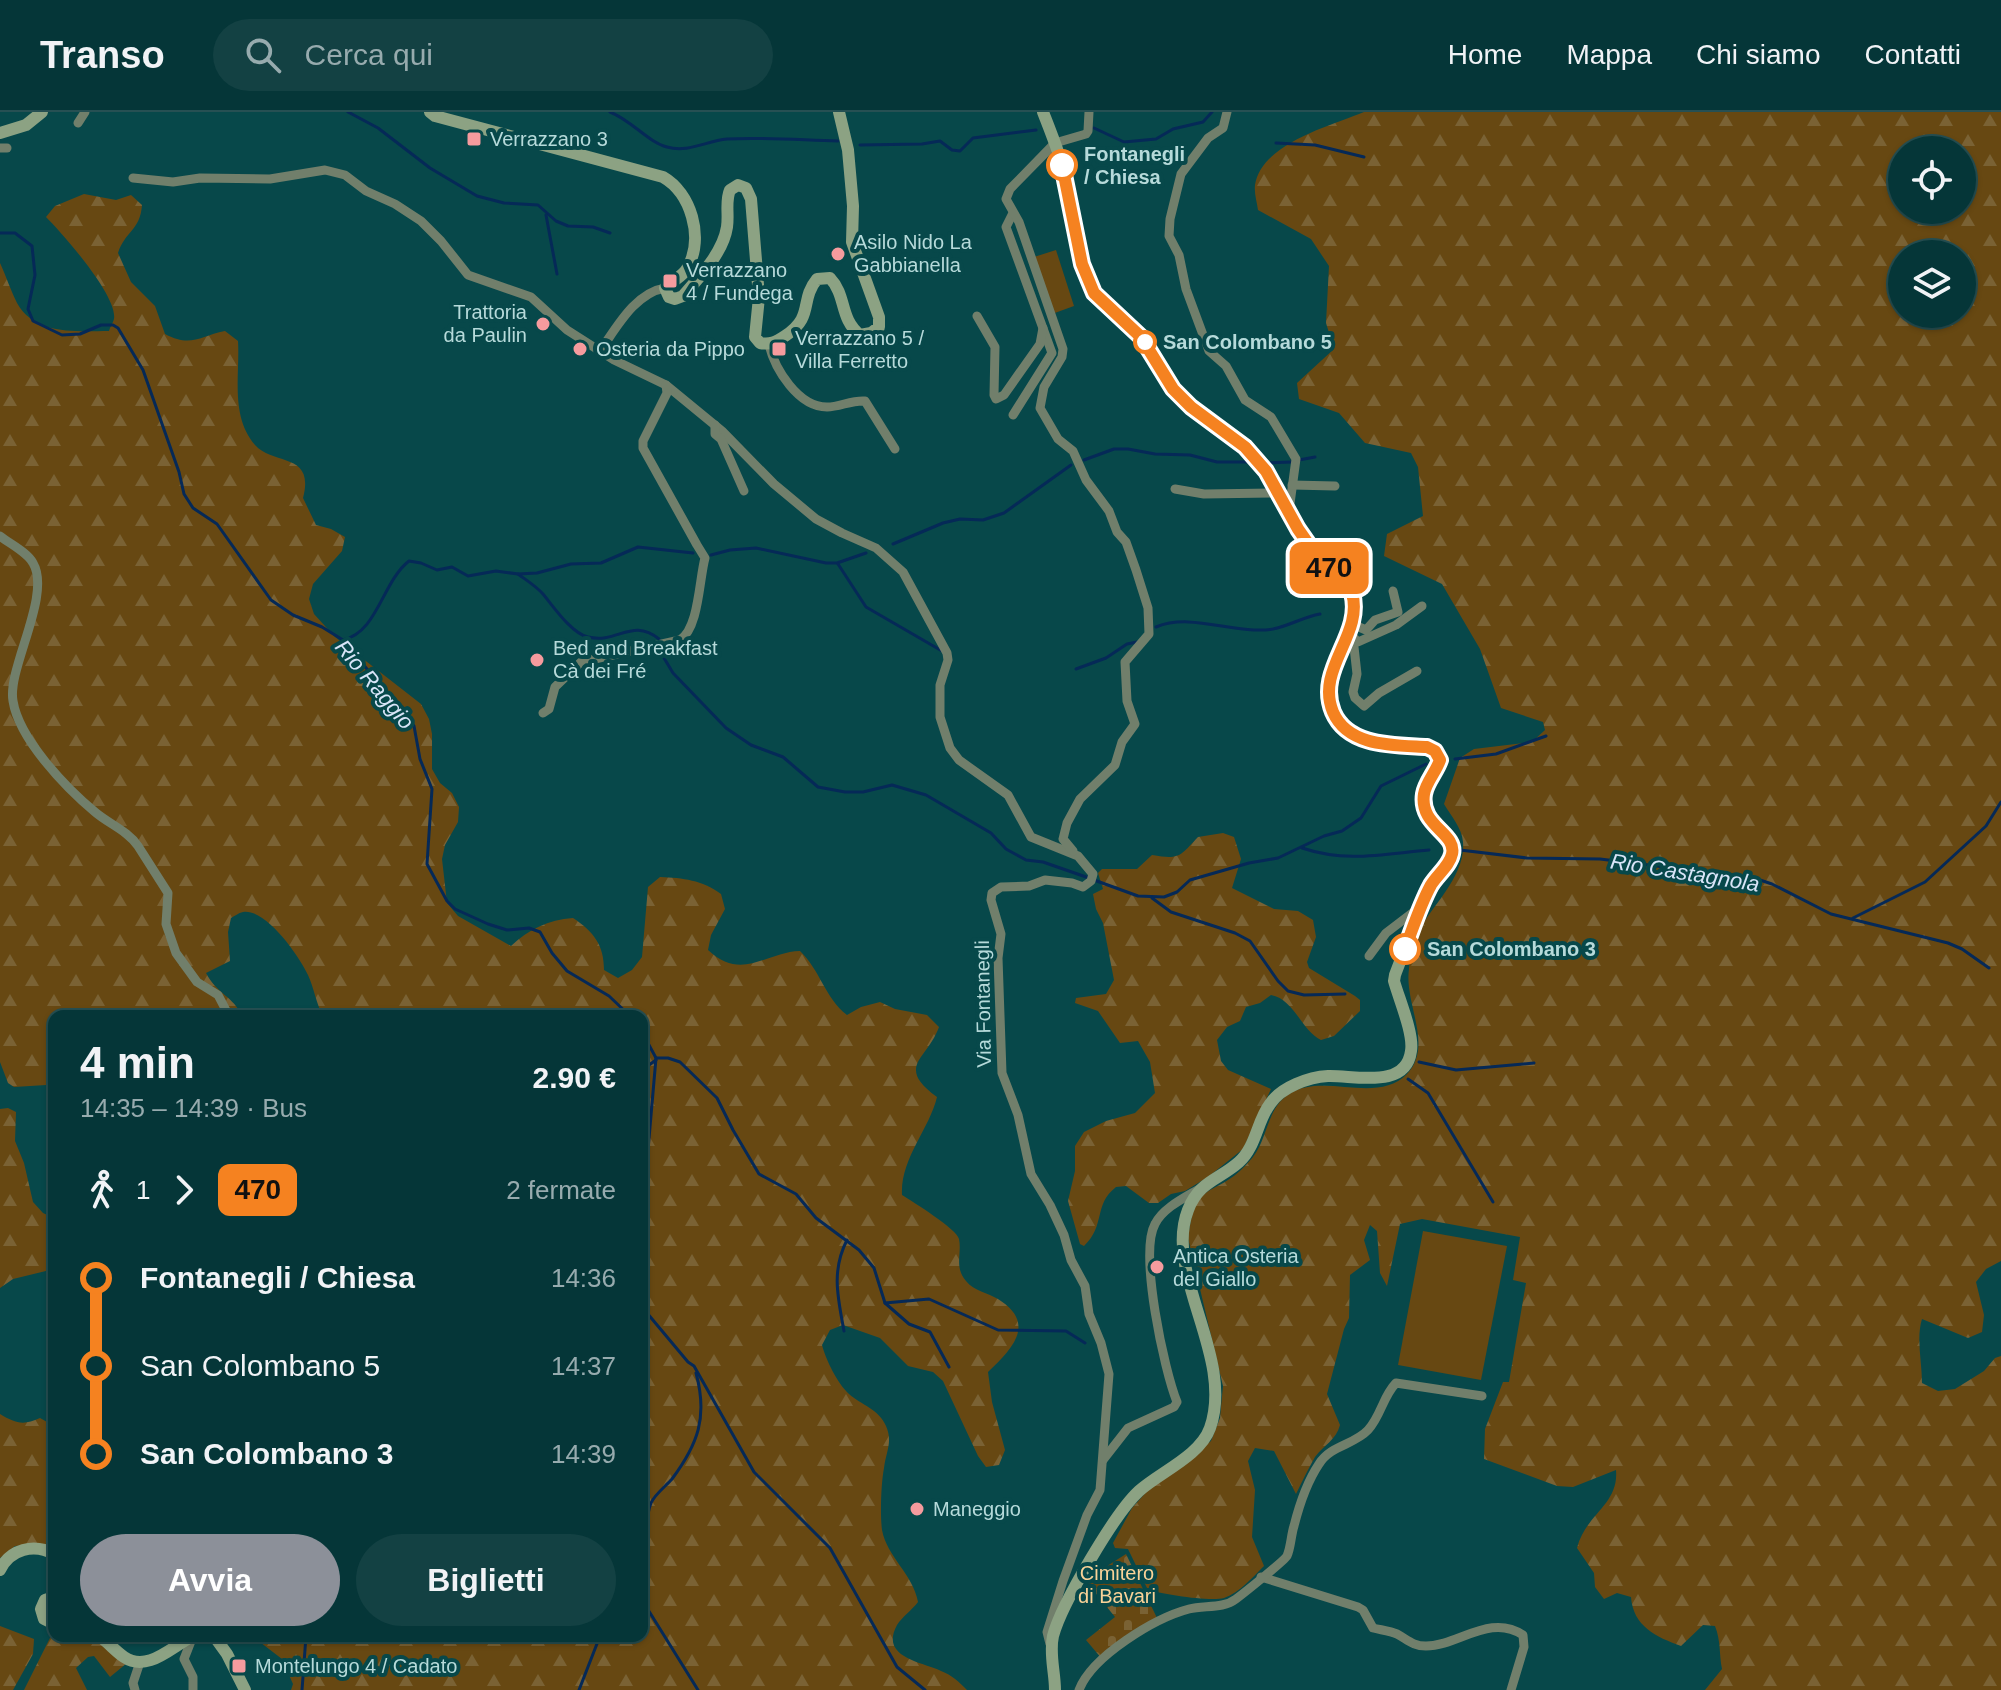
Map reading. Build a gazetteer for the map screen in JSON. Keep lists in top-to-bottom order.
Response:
{
  "streets": {
    "street": ["Via Fontanegli"]
  },
  "water": ["Rio Raggio", "Rio Castagnola"],
  "parks": ["Cimitero di Bavari"],
  "places": {
    "transit": [
      "Verrazzano 3",
      "Verrazzano 4 / Fundega",
      "Verrazzano 5 / Villa Ferretto",
      "Montelungo 4 / Cadato"
    ],
    "other": [
      "Fontanegli / Chiesa",
      "Asilo Nido La Gabbianella",
      "Trattoria da Paulin",
      "San Colombano 5",
      "Osteria da Pippo",
      "Bed and Breakfast Cà dei Fré",
      "San Colombano 3",
      "Antica Osteria del Giallo",
      "Maneggio"
    ]
  },
  "lines": ["bus line 470"],
  "page": {
    "header": "Transo",
    "search": "Cerca qui",
    "nav": [
      "Home",
      "Mappa",
      "Chi siamo",
      "Contatti"
    ],
    "on_map": "470",
    "heading": ["4 min", "14:35 – 14:39 · Bus", "2.90 €"],
    "legs": ["1", "470", "2 fermate"],
    "list": [
      {
        "name": "Fontanegli / Chiesa",
        "value": "14:36"
      },
      {
        "name": "San Colombano 5",
        "value": "14:37"
      },
      {
        "name": "San Colombano 3",
        "value": "14:39"
      }
    ],
    "buttons": ["Avvia", "Biglietti"]
  }
}
